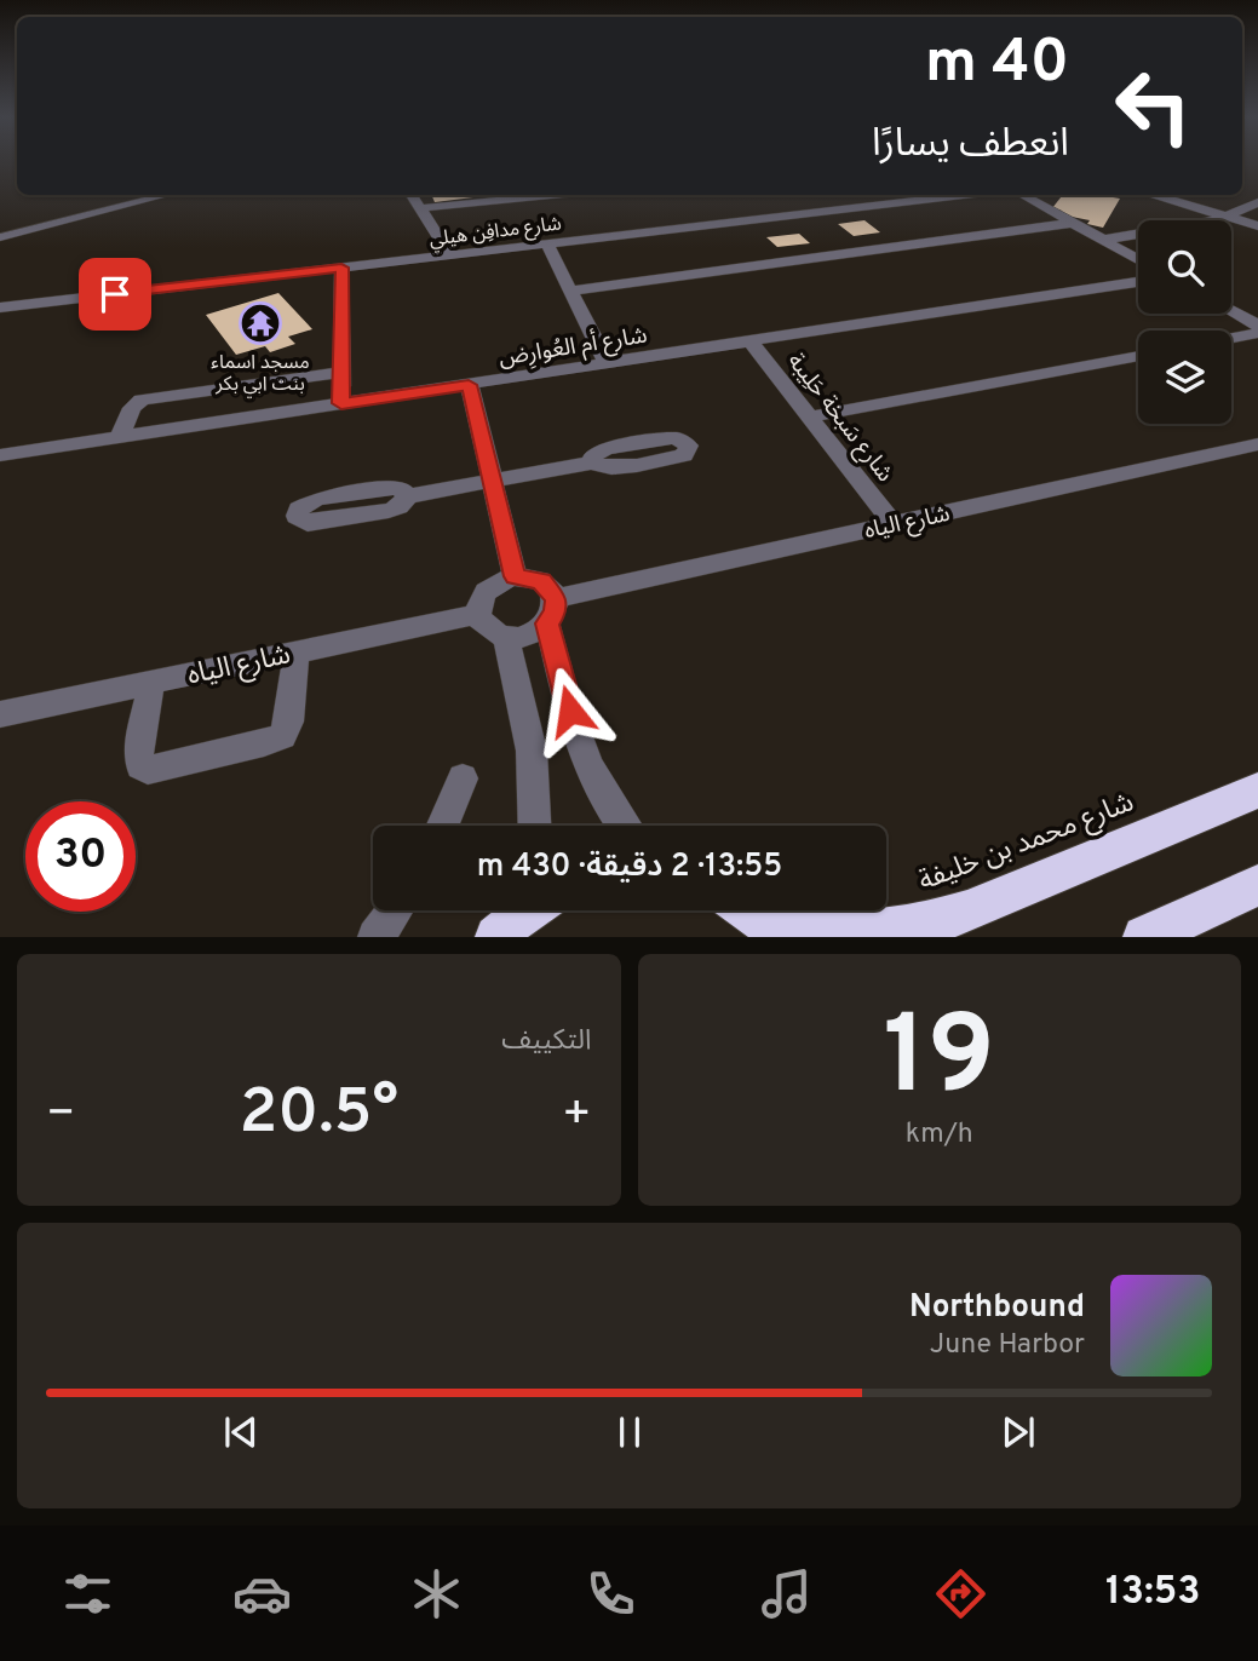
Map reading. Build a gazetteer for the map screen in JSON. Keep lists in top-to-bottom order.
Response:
{
  "streets": {
    "highway": ["شارع محمد بن خليفة"],
    "street": [
      "شارع مدافِن هيلي",
      "شارع أم العُوارِض",
      "شارع سَبخة حَلِيبة",
      "شارع الياه"
    ]
  },
  "crossings": [
    ["شارع أم العُوارِض", "شارع سَبخة حَلِيبة"],
    ["شارع سَبخة حَلِيبة", "شارع الياه"]
  ],
  "places": {
    "temple": ["مسجد اسماء بنت ابي بكر"]
  },
  "page": {
    "turn": ["40 m", "انعطف يسارًا"],
    "limit": "30",
    "trip": "13:55 · 2 دقيقة · 430 m",
    "tile": [
      ["19", "km/h"],
      "التكييف"
    ],
    "heat": ["−", "20.5°", "+"],
    "song": ["Northbound", "June Harbor"],
    "tabs": "13:53"
  }
}
